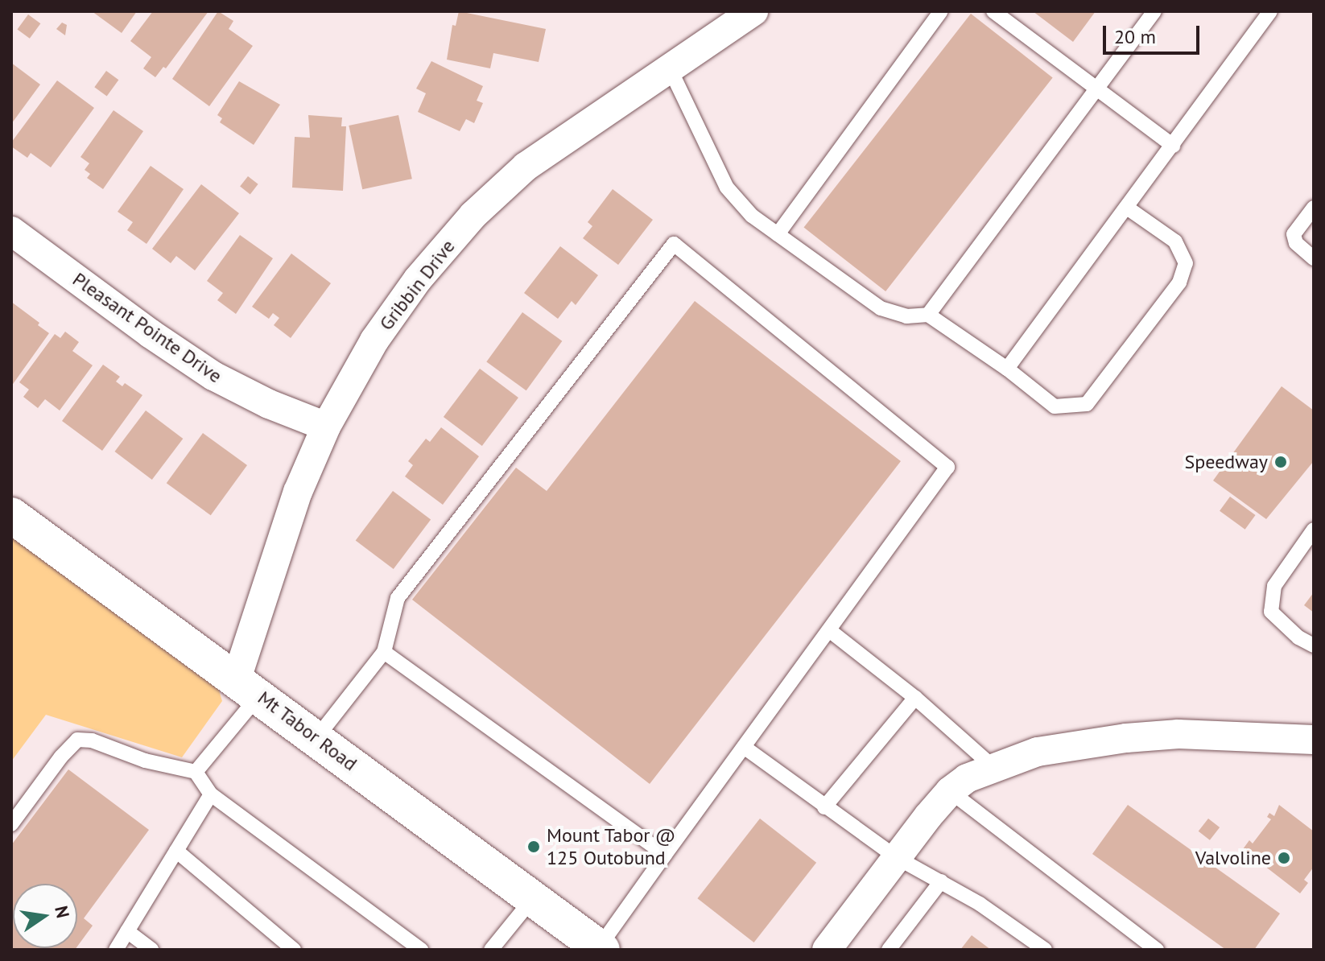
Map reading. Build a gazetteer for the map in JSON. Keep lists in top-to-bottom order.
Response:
{
  "streets": {
    "street": ["Gribbin Drive", "Pleasant Pointe Drive", "Mt Tabor Road"]
  },
  "crossings": [
    ["Gribbin Drive", "Pleasant Pointe Drive"],
    ["Gribbin Drive", "Mt Tabor Road"]
  ],
  "places": ["Speedway", "Mount Tabor @ 125 Outobund", "Valvoline"],
  "scale_bar": "20 m",
  "north": "right"
}
